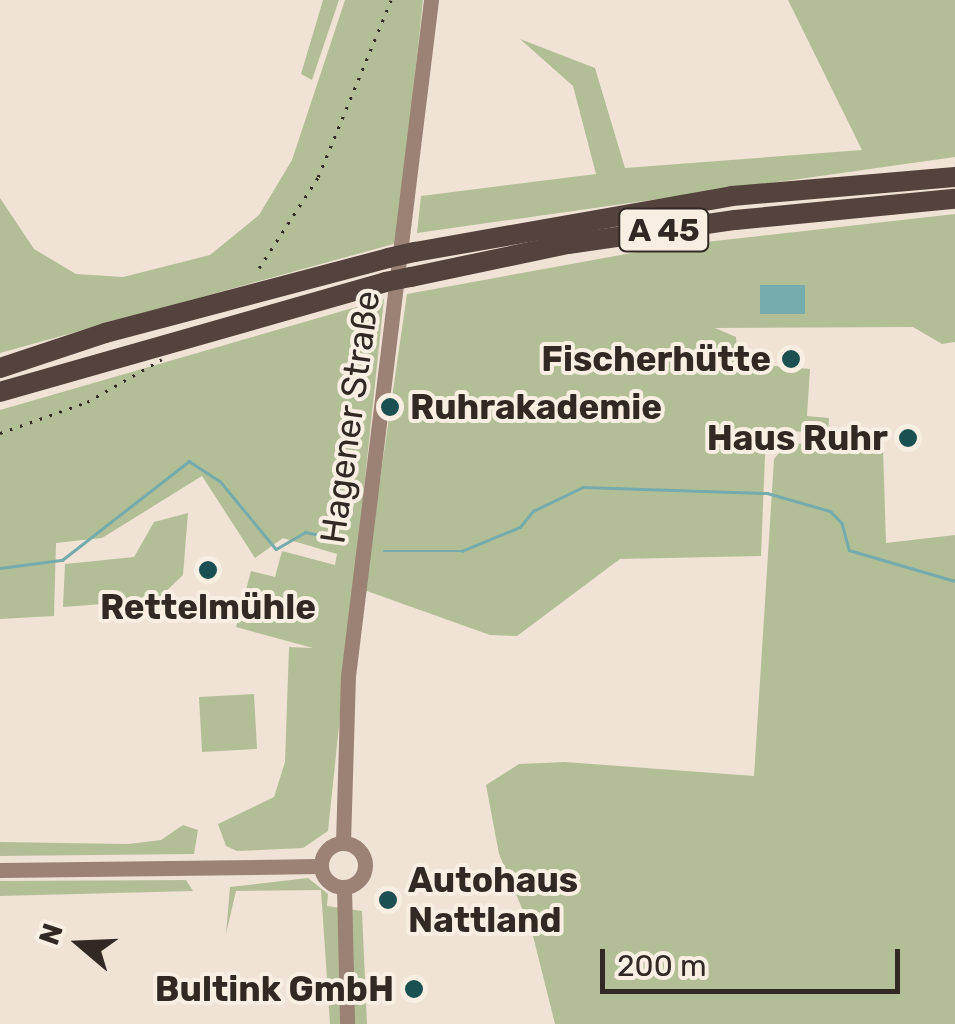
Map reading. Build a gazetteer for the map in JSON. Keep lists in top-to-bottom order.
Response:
{
  "streets": {
    "highway": ["A 45"],
    "main road": ["Hagener Straße"]
  },
  "places": [
    "Fischerhütte",
    "Ruhrakademie",
    "Haus Ruhr",
    "Rettelmühle",
    "Autohaus Nattland",
    "Bultink GmbH"
  ],
  "scale_bar": "200 m",
  "north": "left"
}
